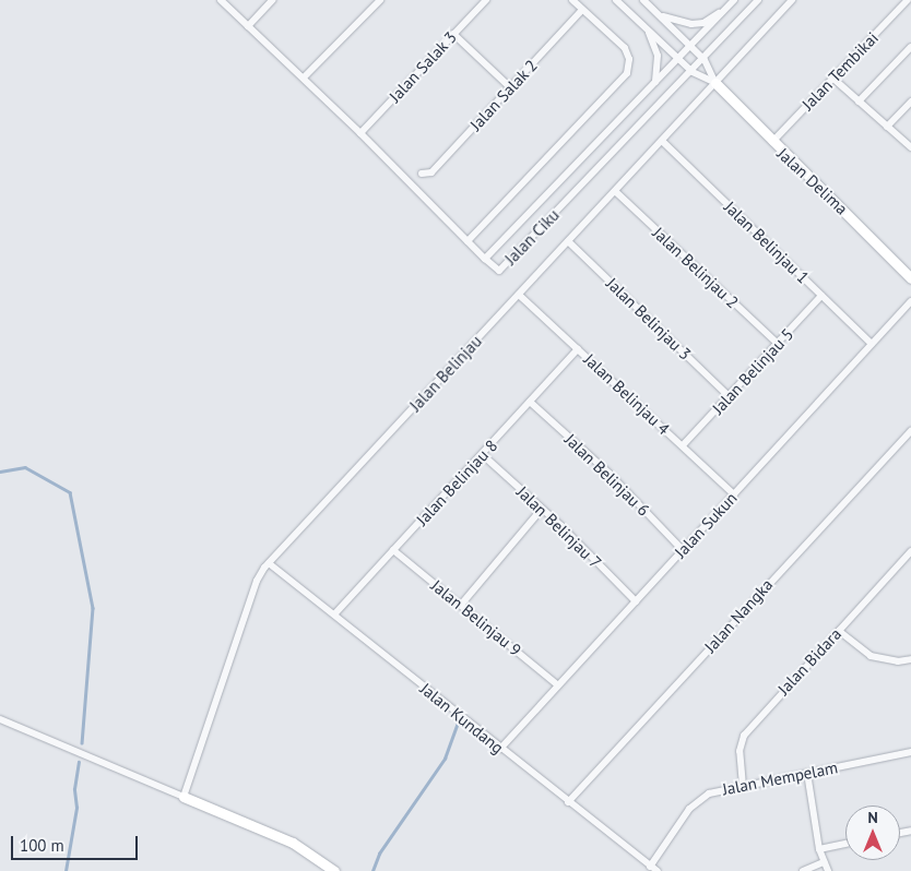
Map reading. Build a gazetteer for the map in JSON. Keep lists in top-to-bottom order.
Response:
{
  "streets": {
    "street": [
      "Jalan Salak 3",
      "Jalan Tembikai",
      "Jalan Salak 2",
      "Jalan Delima",
      "Jalan Ciku",
      "Jalan Belinjau 1",
      "Jalan Belinjau 2",
      "Jalan Belinjau 3",
      "Jalan Belinjau 5",
      "Jalan Belinjau",
      "Jalan Belinjau 4",
      "Jalan Belinjau 6",
      "Jalan Belinjau 8",
      "Jalan Sukun",
      "Jalan Belinjau 7",
      "Jalan Nangka",
      "Jalan Belinjau 9",
      "Jalan Bidara",
      "Jalan Kundang",
      "Jalan Mempelam"
    ]
  },
  "crossings": [
    ["Jalan Tembikai", "Jalan Delima"],
    ["Jalan Delima", "Jalan Ciku"],
    ["Jalan Delima", "Jalan Belinjau"],
    ["Jalan Belinjau 1", "Jalan Belinjau 5"],
    ["Jalan Belinjau 1", "Jalan Belinjau"],
    ["Jalan Belinjau 1", "Jalan Sukun"],
    ["Jalan Belinjau 2", "Jalan Belinjau 5"],
    ["Jalan Belinjau 2", "Jalan Belinjau"],
    ["Jalan Belinjau 3", "Jalan Belinjau 5"],
    ["Jalan Belinjau 3", "Jalan Belinjau"],
    ["Jalan Belinjau 5", "Jalan Belinjau 4"],
    ["Jalan Belinjau", "Jalan Belinjau 4"],
    ["Jalan Belinjau", "Jalan Kundang"],
    ["Jalan Belinjau 4", "Jalan Belinjau 8"],
    ["Jalan Belinjau 4", "Jalan Sukun"],
    ["Jalan Belinjau 6", "Jalan Belinjau 8"],
    ["Jalan Belinjau 6", "Jalan Sukun"],
    ["Jalan Belinjau 8", "Jalan Belinjau 7"],
    ["Jalan Belinjau 8", "Jalan Belinjau 9"],
    ["Jalan Belinjau 8", "Jalan Kundang"],
    ["Jalan Sukun", "Jalan Belinjau 7"],
    ["Jalan Sukun", "Jalan Belinjau 9"],
    ["Jalan Sukun", "Jalan Kundang"],
    ["Jalan Nangka", "Jalan Kundang"],
    ["Jalan Bidara", "Jalan Mempelam"],
    ["Jalan Kundang", "Jalan Mempelam"]
  ],
  "scale_bar": "100 m",
  "north": "top"
}
